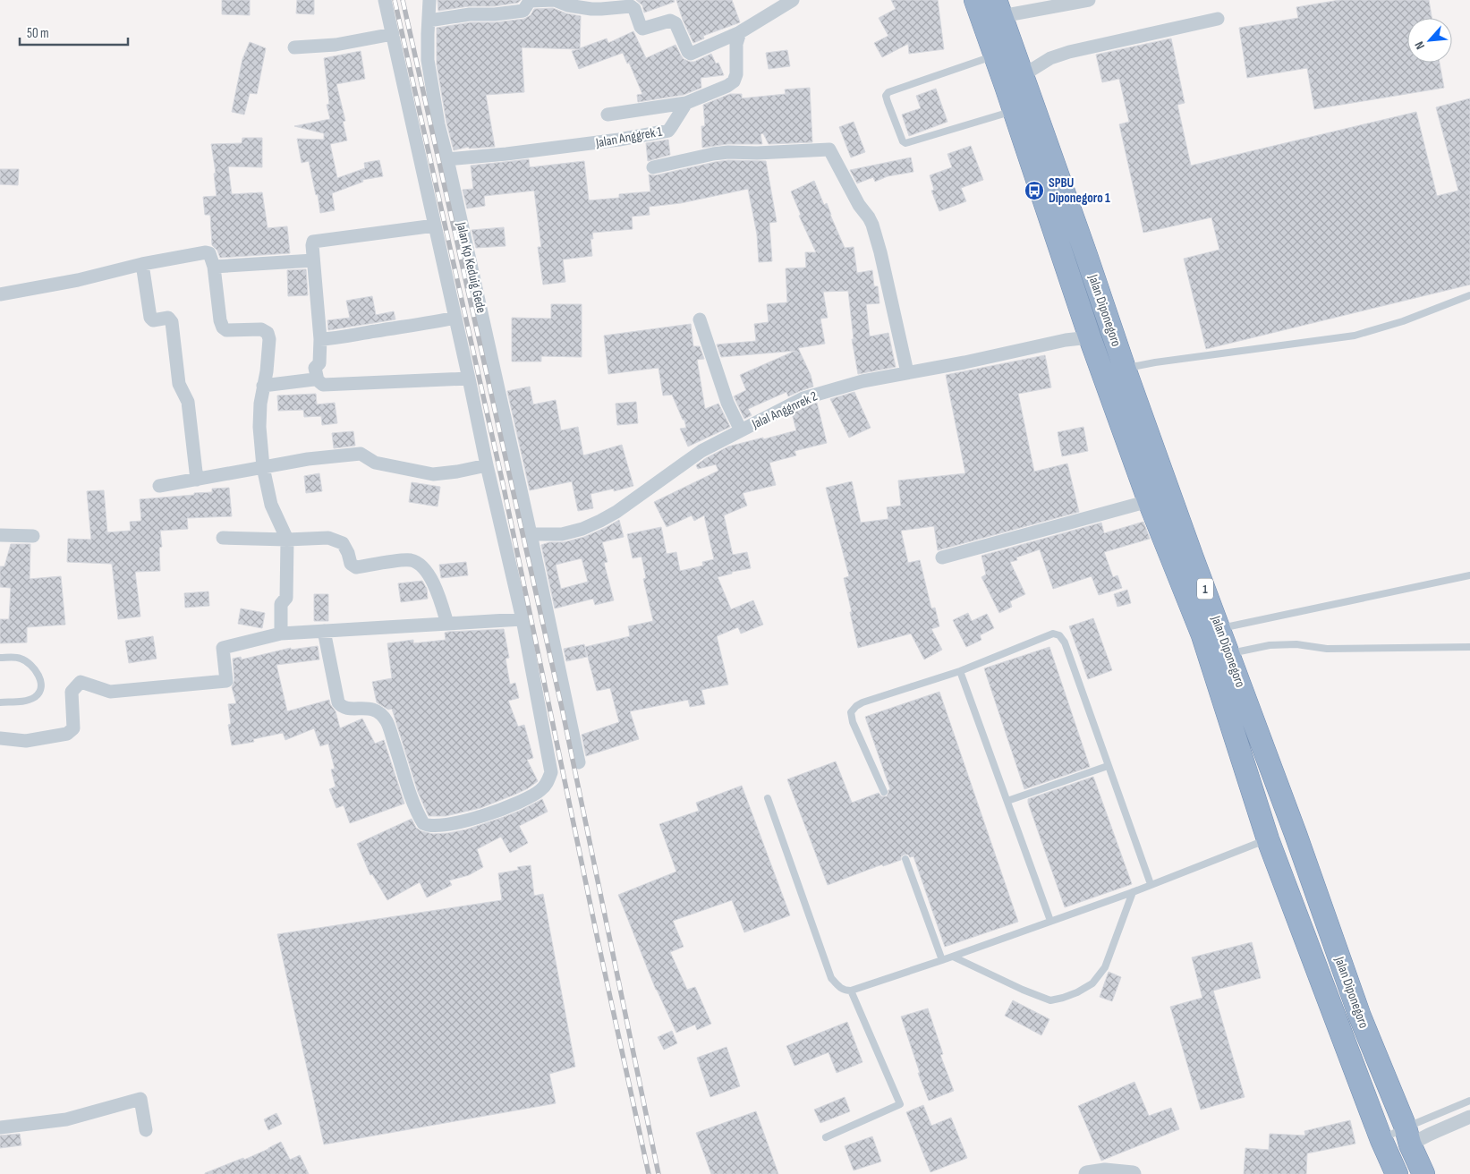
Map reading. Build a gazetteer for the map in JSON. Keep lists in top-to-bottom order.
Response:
{
  "streets": {
    "highway": ["Jalan Diponegoro", "1"],
    "street": ["Jalan Anggrek 1", "Jalan Kp Keduig Gede", "Jalal Anggnrek 2"]
  },
  "crossings": [
    ["Jalan Anggrek 1", "Jalan Kp Keduig Gede"],
    ["Jalan Kp Keduig Gede", "Jalal Anggnrek 2"],
    ["Jalan Diponegoro", "Jalal Anggnrek 2"]
  ],
  "places": {
    "bus stop": ["SPBU Diponegoro 1"]
  },
  "scale_bar": "50 m",
  "north": "bottom left"
}
